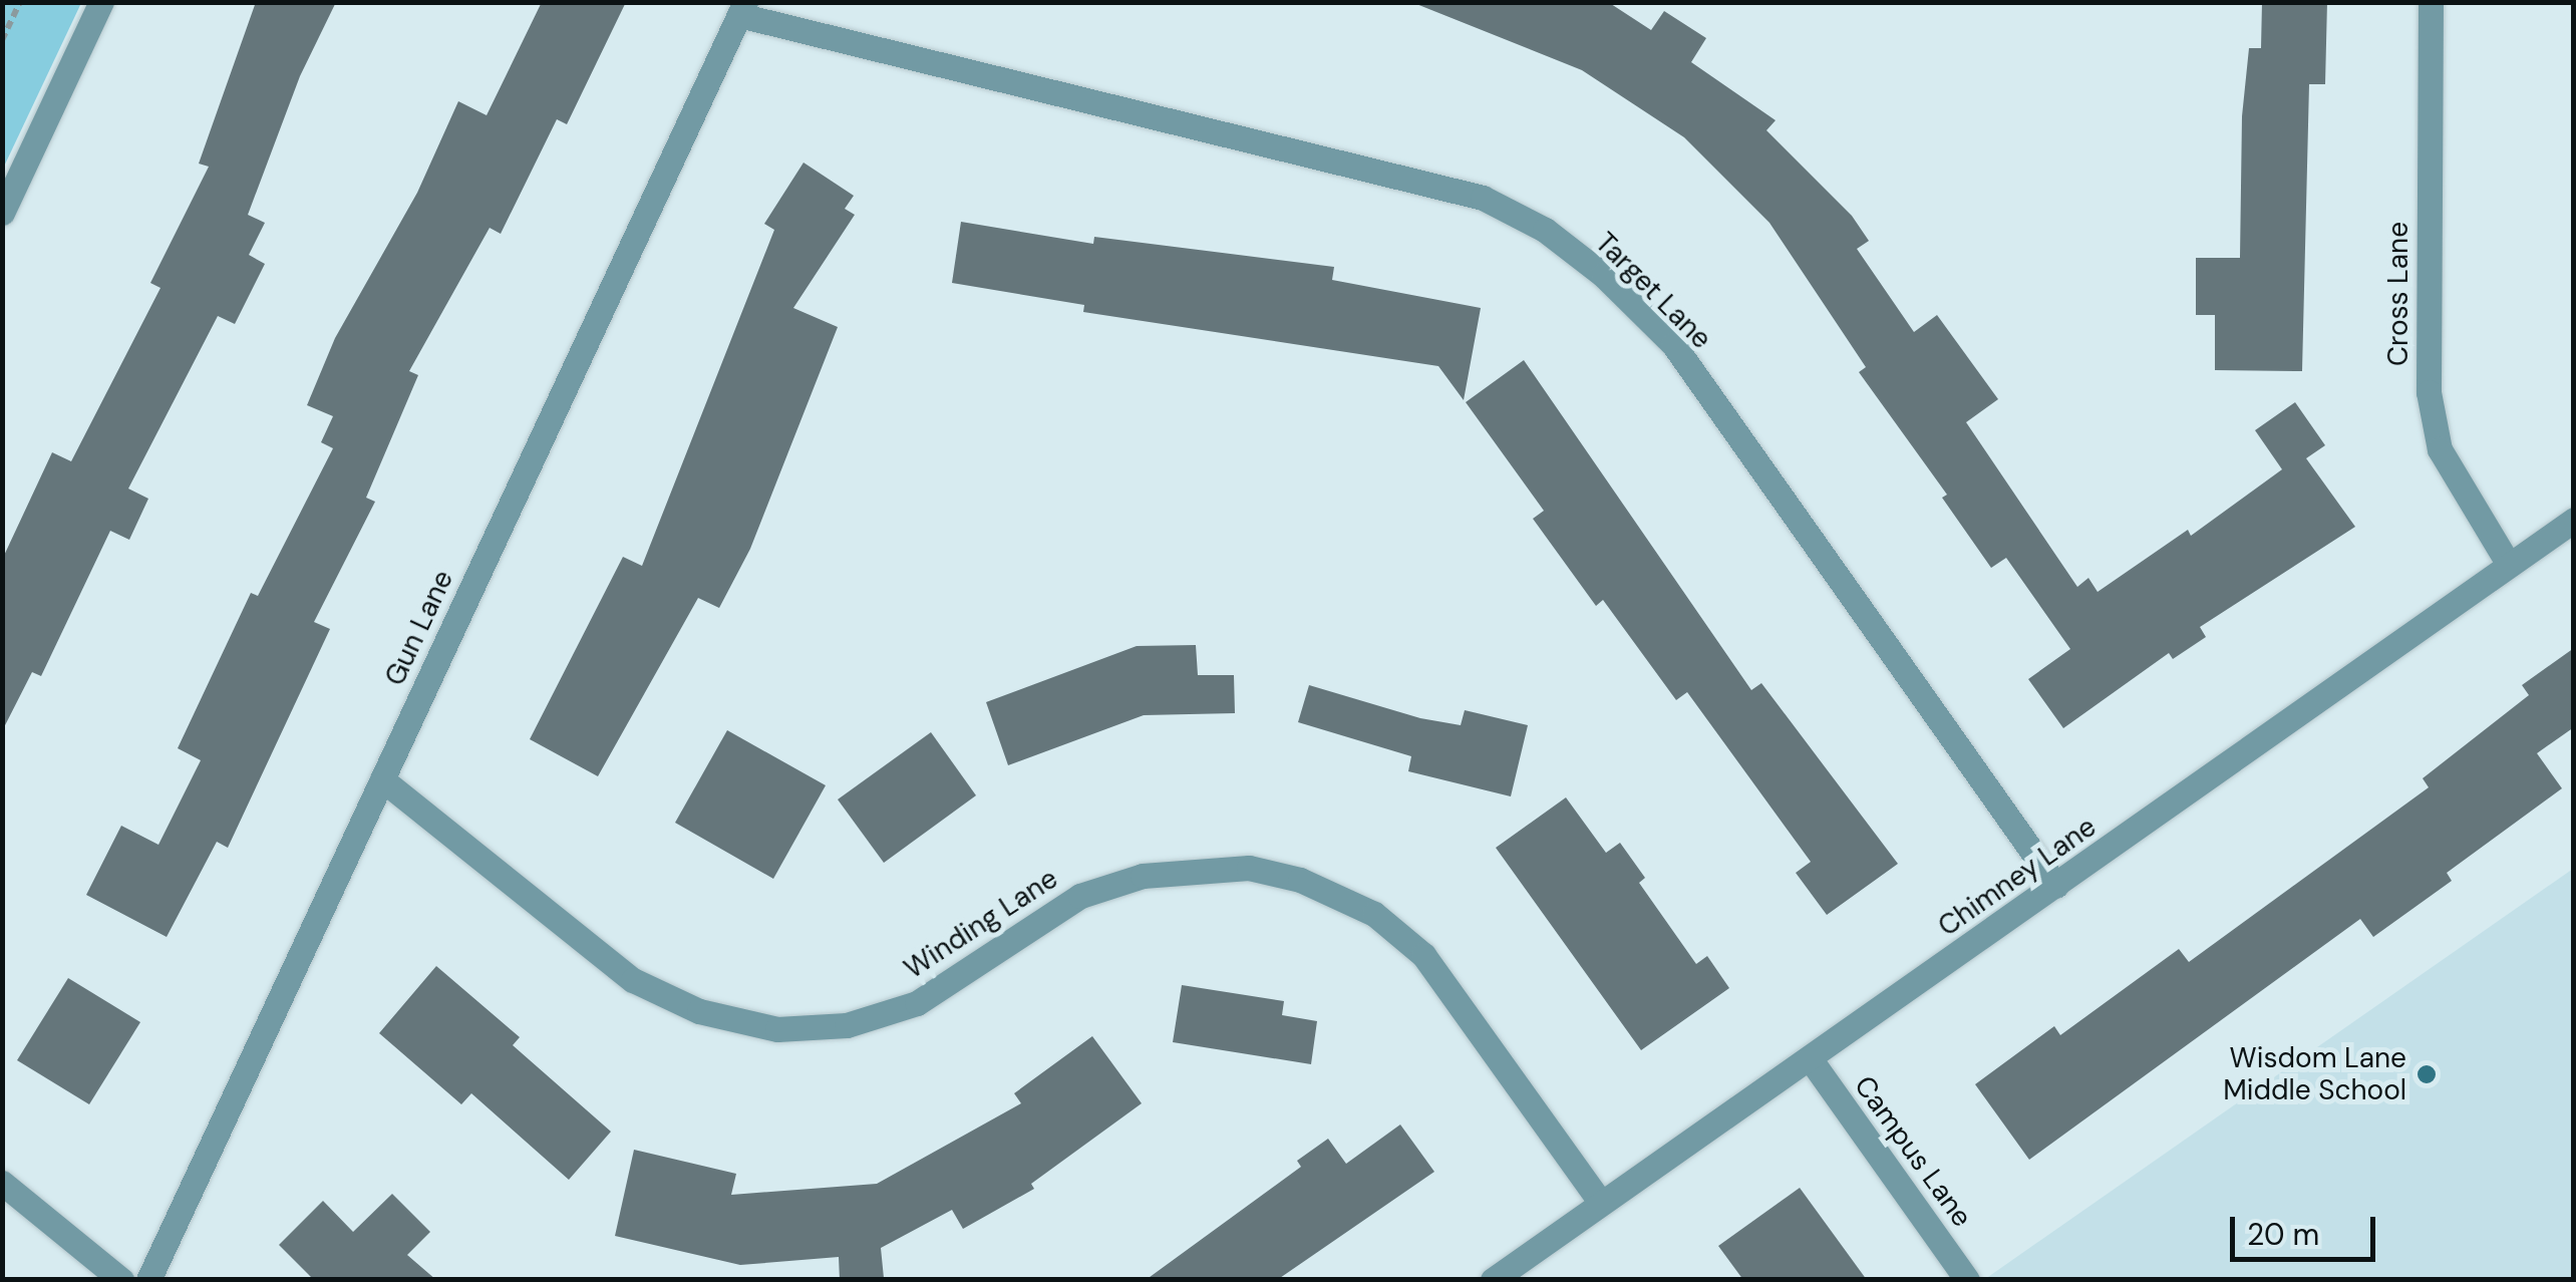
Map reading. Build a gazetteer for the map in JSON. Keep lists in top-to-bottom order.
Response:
{
  "streets": {
    "street": [
      "Target Lane",
      "Cross Lane",
      "Gun Lane",
      "Chimney Lane",
      "Winding Lane",
      "Campus Lane"
    ]
  },
  "crossings": [
    ["Target Lane", "Gun Lane"],
    ["Target Lane", "Chimney Lane"],
    ["Cross Lane", "Chimney Lane"],
    ["Gun Lane", "Winding Lane"],
    ["Chimney Lane", "Winding Lane"],
    ["Chimney Lane", "Campus Lane"]
  ],
  "places": ["Wisdom Lane Middle School"],
  "scale_bar": "20 m"
}
